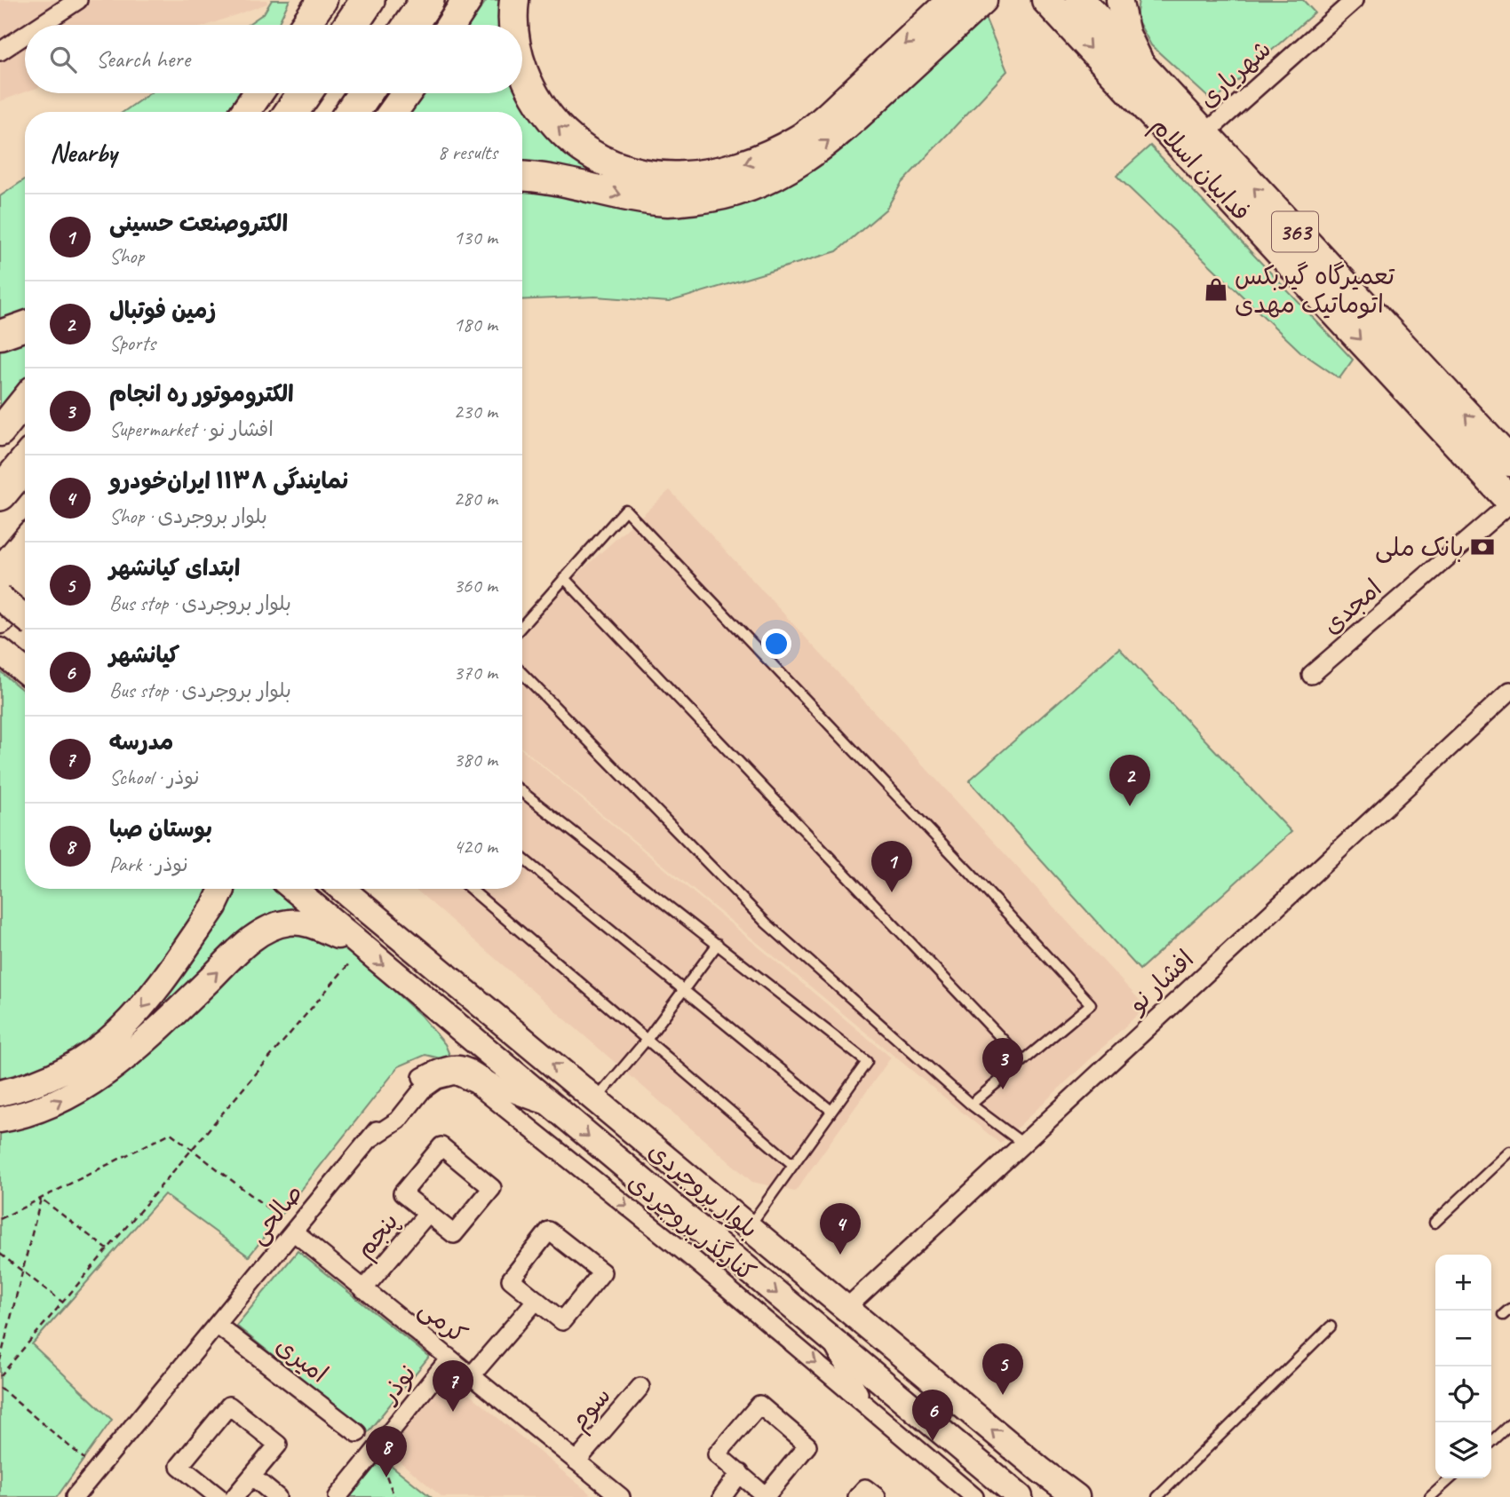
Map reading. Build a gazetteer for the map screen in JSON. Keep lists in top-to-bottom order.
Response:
{
  "streets": {
    "main road": ["فداییان اسلام", "363", "بلوار بروجردی"],
    "street": [
      "شهریاری",
      "امجدی",
      "افشار نو",
      "صالحی",
      "کنارگذر بروجردی",
      "پنجم",
      "کرمی",
      "امیری",
      "نوذر",
      "سوم"
    ]
  },
  "crossings": [
    ["شهریاری", "فداییان اسلام"],
    ["فداییان اسلام", "امجدی"],
    ["افشار نو", "بلوار بروجردی"],
    ["بلوار بروجردی", "صالحی"],
    ["صالحی", "کنارگذر بروجردی"],
    ["صالحی", "کرمی"],
    ["صالحی", "امیری"],
    ["پنجم", "کرمی"],
    ["کرمی", "نوذر"],
    ["کرمی", "سوم"]
  ],
  "one_way": ["کنارگذر بروجردی"],
  "places": {
    "shop": ["تعمیرگاه گیربکس اتوماتیک مهدی"],
    "bank": ["بانک ملی"]
  },
  "page": {
    "search": "Search here",
    "heading": ["Nearby", "8 results"],
    "list": [
      {
        "mark": "1",
        "name": "الکتروصنعت حسینی",
        "note": "Shop",
        "value": "130 m"
      },
      {
        "mark": "2",
        "name": "زمین فوتبال",
        "note": "Sports",
        "value": "180 m"
      },
      {
        "mark": "3",
        "name": "الکتروموتور ره انجام",
        "note": "Supermarket · افشار نو",
        "value": "230 m"
      },
      {
        "mark": "4",
        "name": "نمایندگی ۱۱۳۸ ایران‌خودرو",
        "note": "Shop · بلوار بروجردی",
        "value": "280 m"
      },
      {
        "mark": "5",
        "name": "ابتدای کیانشهر",
        "note": "Bus stop · بلوار بروجردی",
        "value": "360 m"
      },
      {
        "mark": "6",
        "name": "کیانشهر",
        "note": "Bus stop · بلوار بروجردی",
        "value": "370 m"
      },
      {
        "mark": "7",
        "name": "مدرسه",
        "note": "School · نوذر",
        "value": "380 m"
      },
      {
        "mark": "8",
        "name": "بوستان صبا",
        "note": "Park · نوذر",
        "value": "420 m"
      }
    ],
    "pins": [
      "2",
      "1",
      "3",
      "4",
      "5",
      "7",
      "6",
      "8"
    ],
    "map_buttons": ["+", "−"]
  }
}
